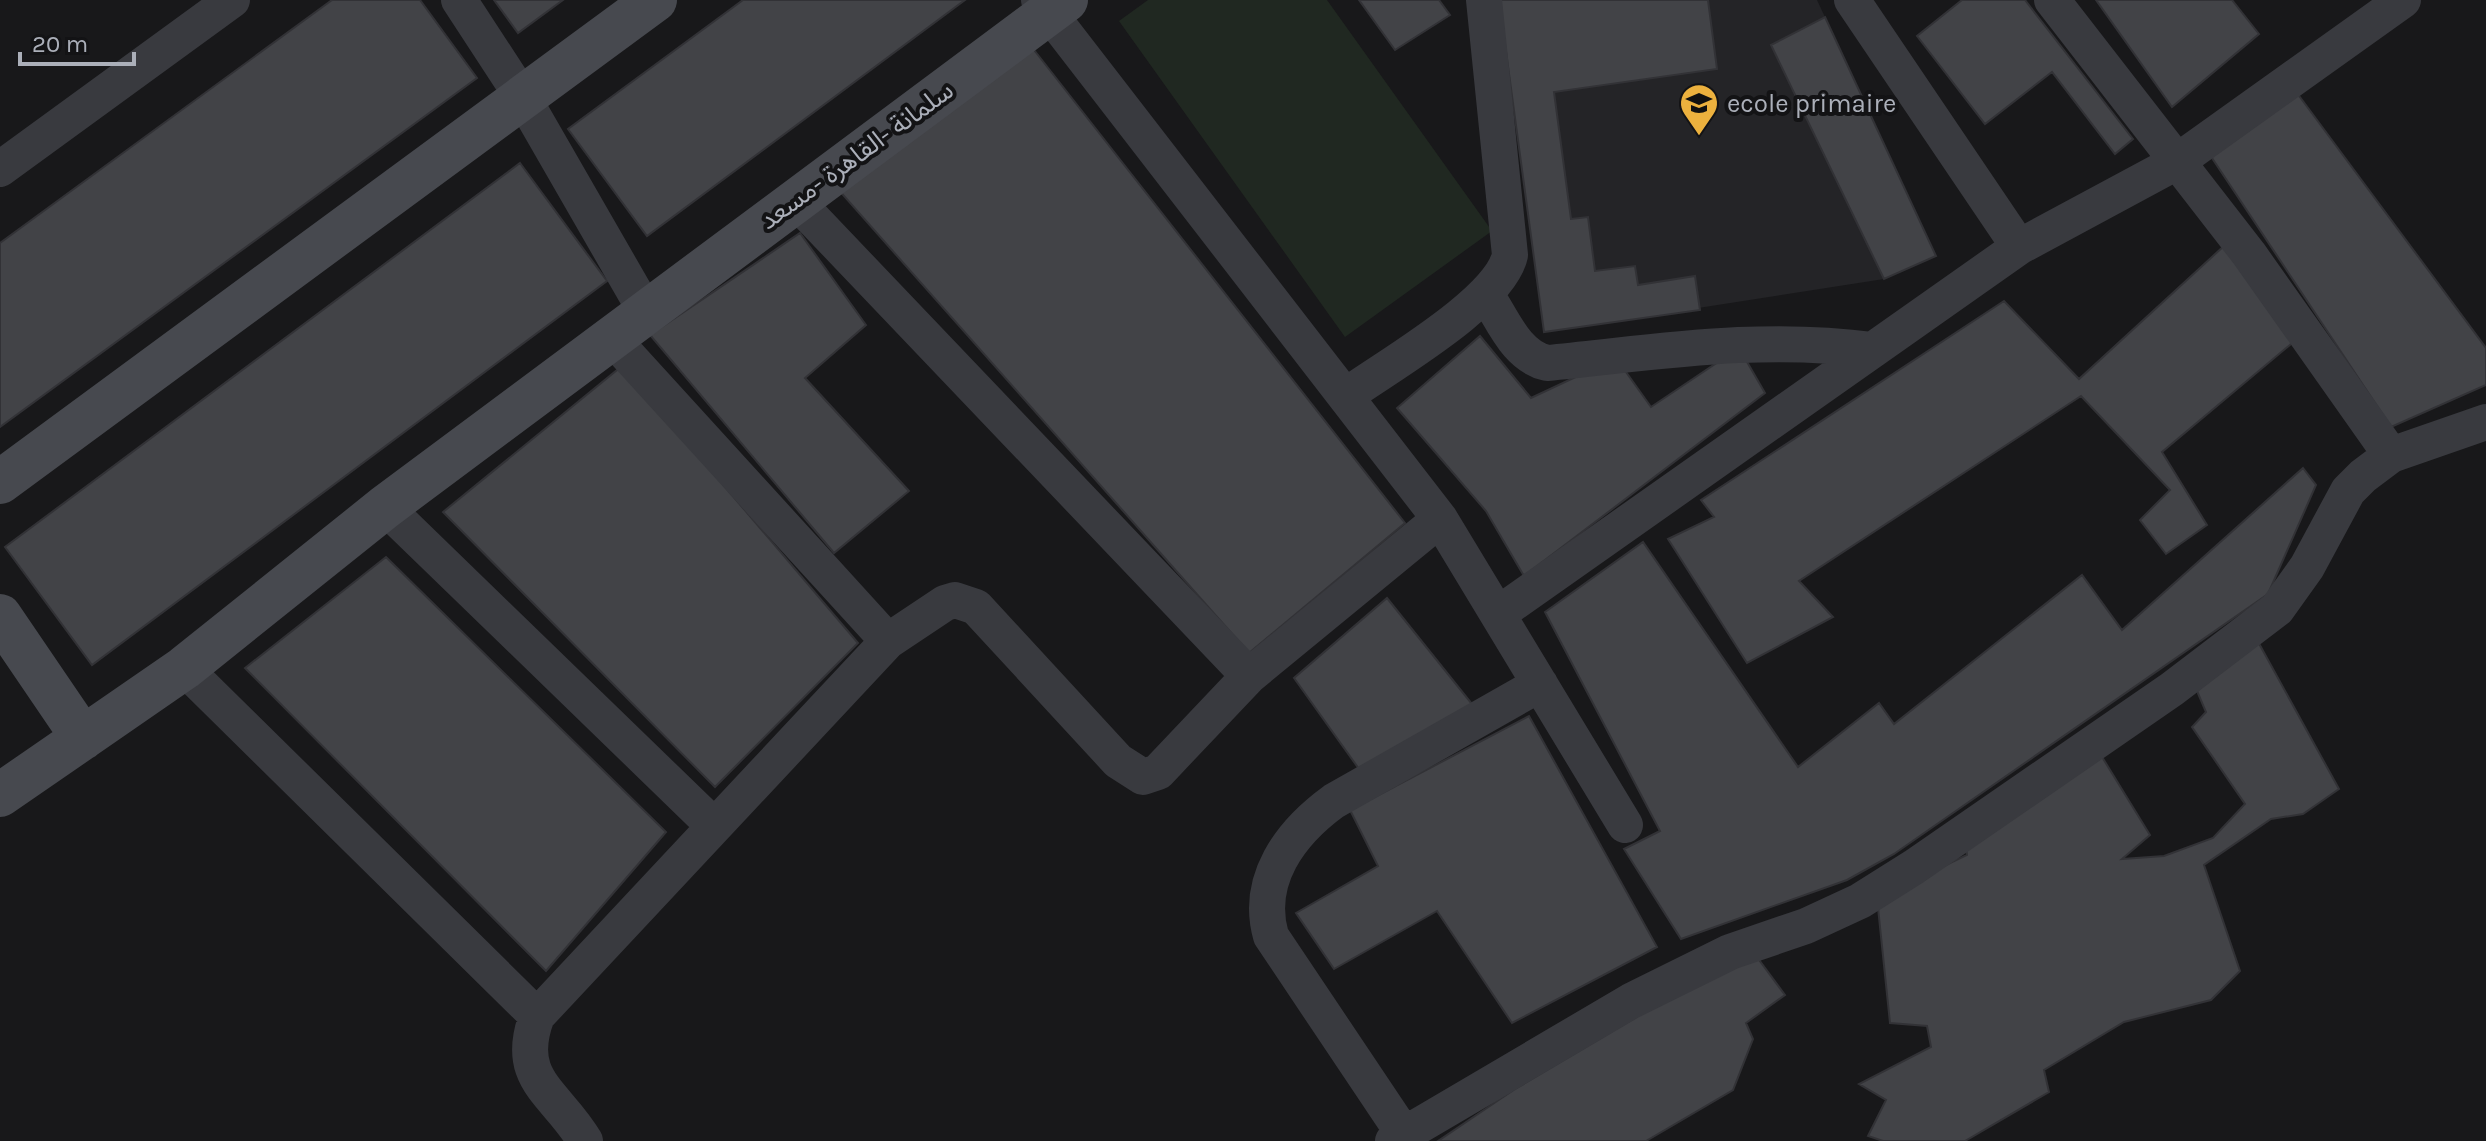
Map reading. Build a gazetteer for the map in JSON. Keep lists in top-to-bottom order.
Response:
{
  "streets": {
    "street": ["سلمانة -القاهرة -مسعد"]
  },
  "places": {
    "school or university": ["ecole primaire"]
  },
  "scale_bar": "20 m"
}
